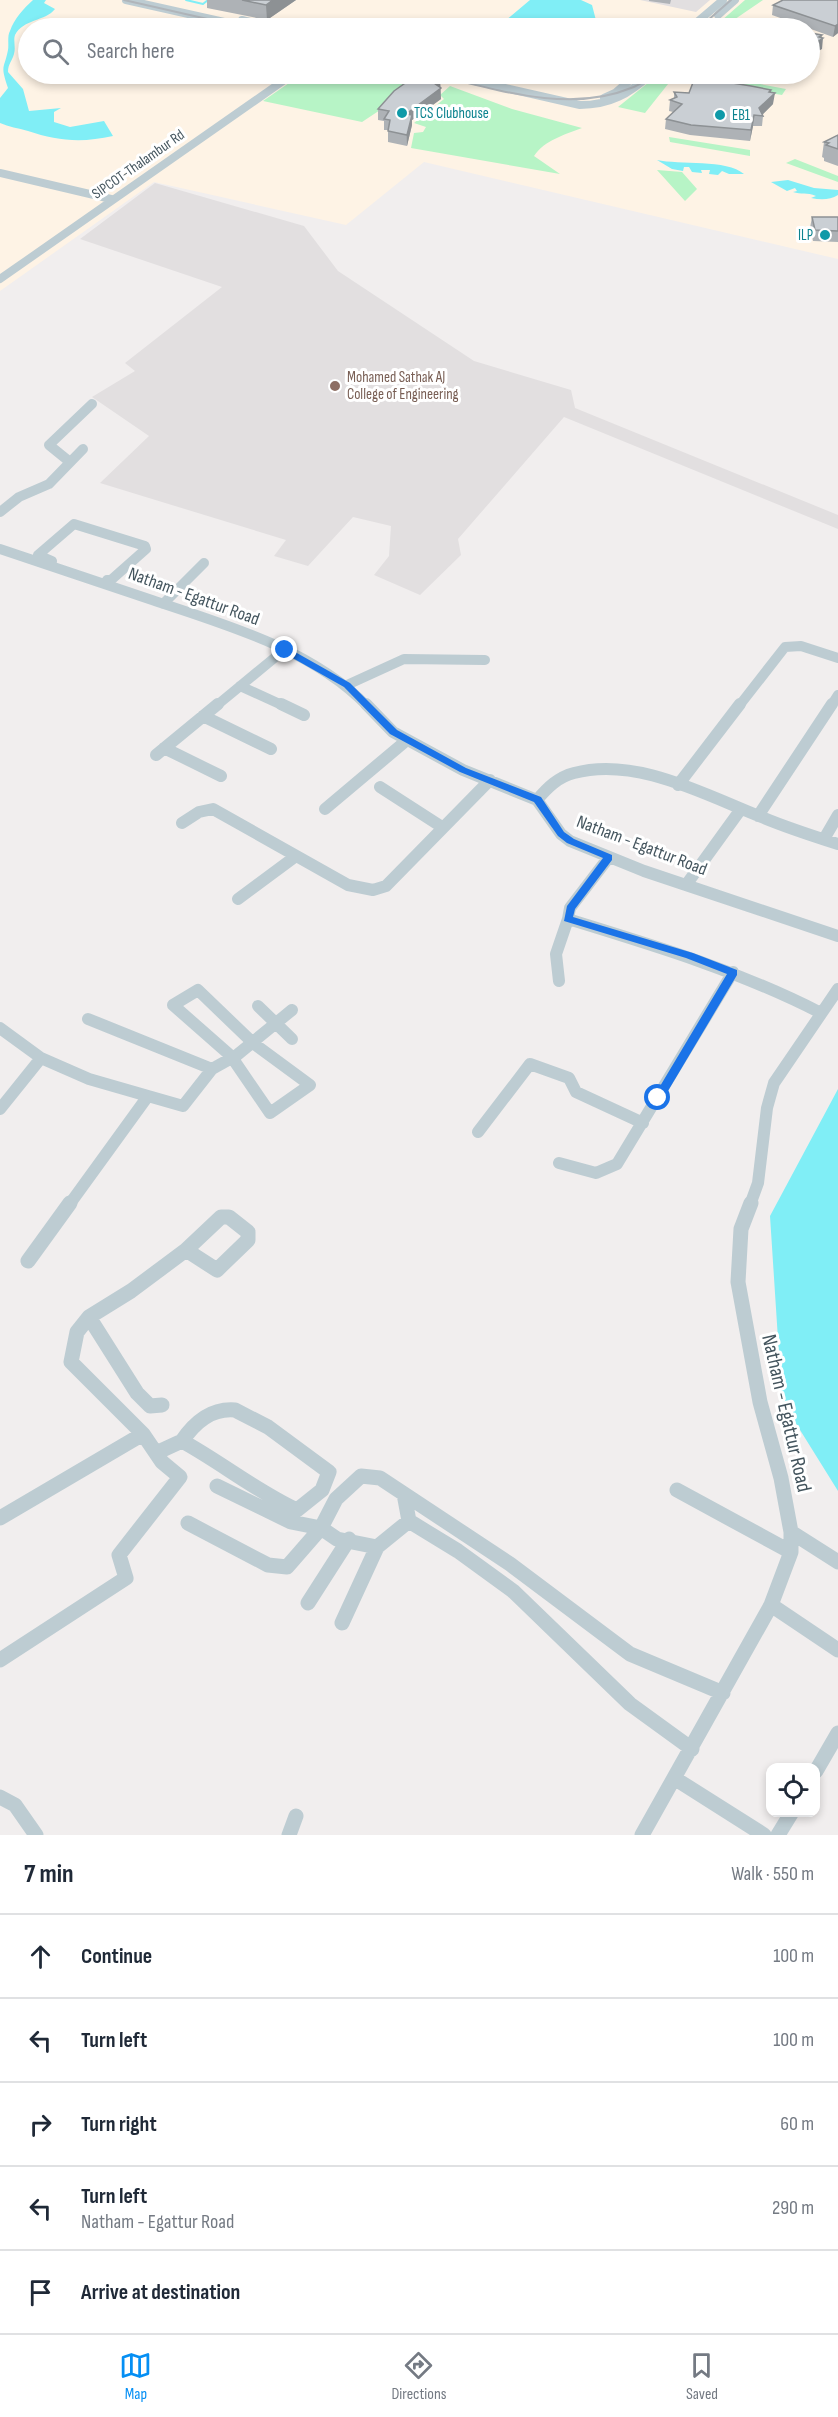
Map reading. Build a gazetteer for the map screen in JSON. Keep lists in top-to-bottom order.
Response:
{
  "streets": {
    "street": ["SIPCOT-Thalambur Rd", "Natham - Egattur Road"]
  },
  "places": [
    "TCS Clubhouse",
    "EB1",
    "ILP",
    "Mohamed Sathak AJ College of Engineering"
  ],
  "page": {
    "search": "Search here",
    "heading": ["7 min", "Walk · 550 m"],
    "list": [
      ["Continue", "100 m"],
      ["Turn left", "100 m"],
      ["Turn right", "60 m"],
      ["Turn left", "Natham - Egattur Road", "290 m"],
      "Arrive at destination"
    ],
    "nav": ["Map", "Directions", "Saved"]
  }
}
